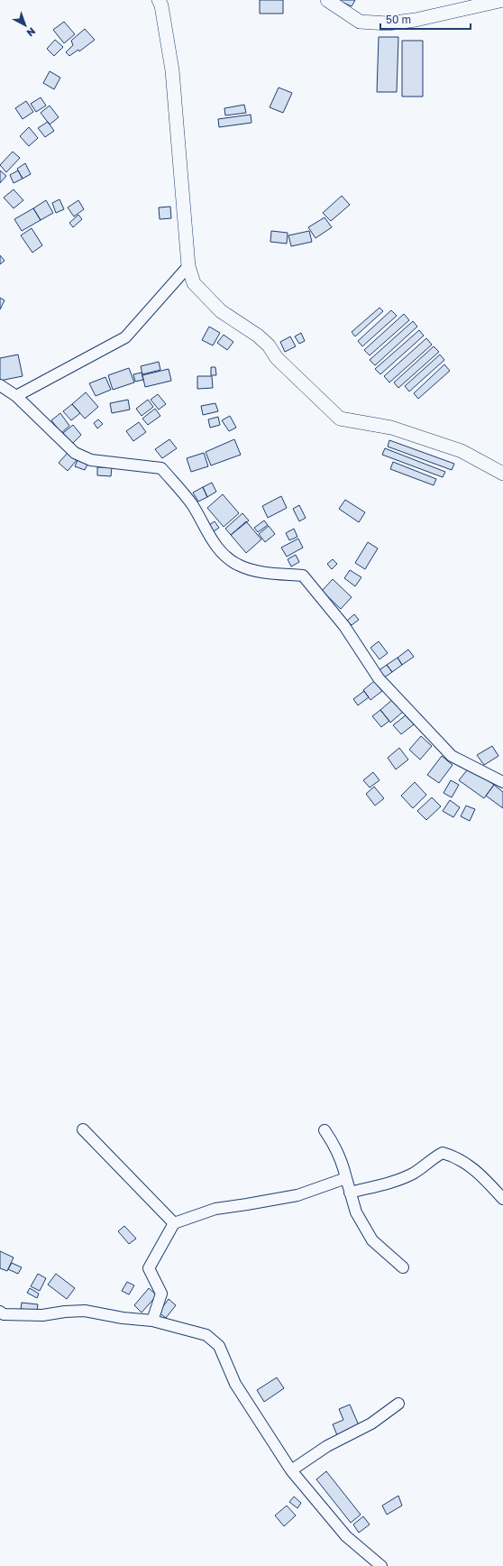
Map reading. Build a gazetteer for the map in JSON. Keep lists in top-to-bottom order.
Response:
{
  "scale_bar": "50 m",
  "north": "bottom right"
}
